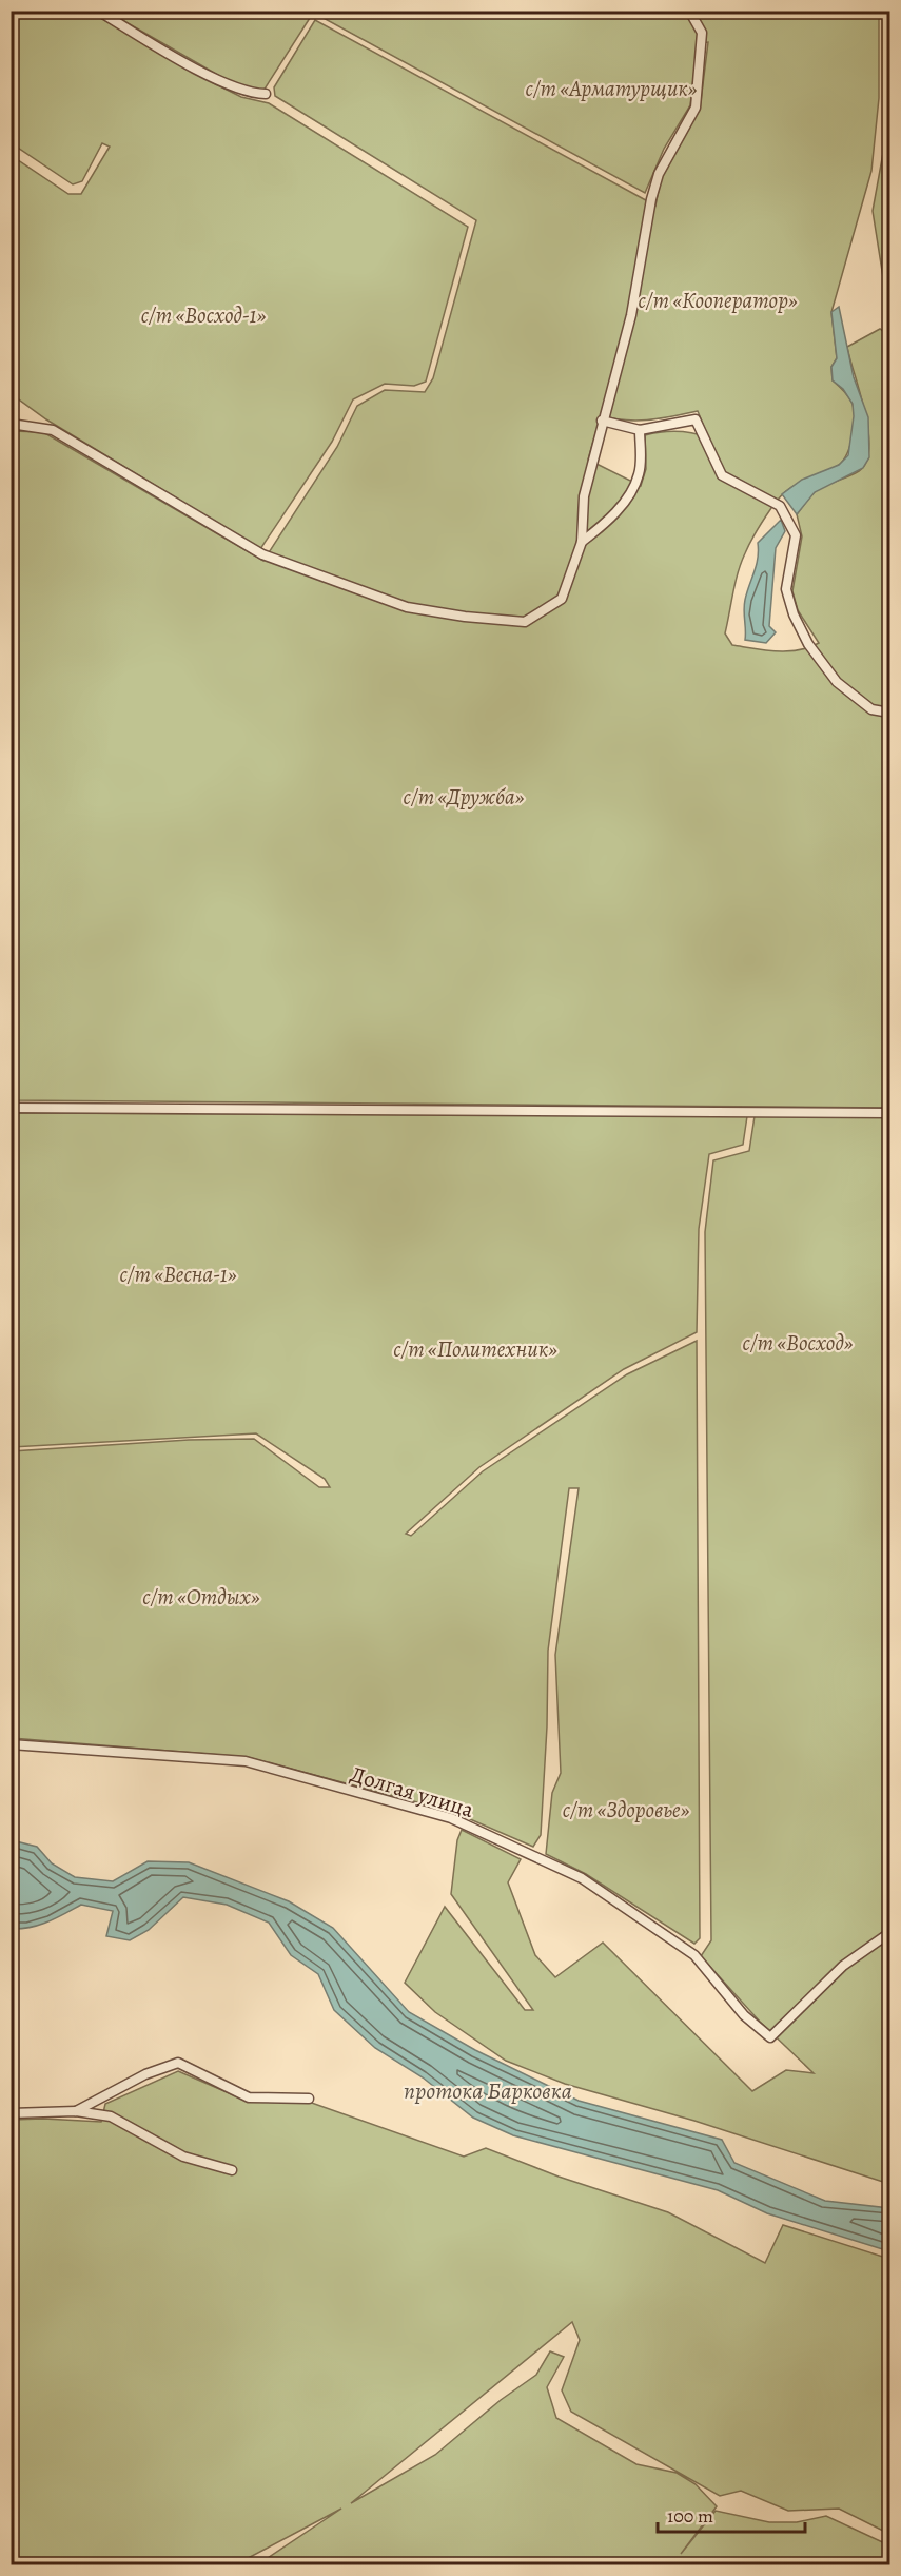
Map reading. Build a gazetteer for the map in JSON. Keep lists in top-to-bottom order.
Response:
{
  "streets": {
    "street": ["Долгая улица"]
  },
  "water": ["протока Барковка"],
  "parks": [
    "с/т «Арматурщик»",
    "с/т «Кооператор»",
    "с/т «Восход-1»",
    "с/т «Дружба»",
    "с/т «Весна-1»",
    "с/т «Восход»",
    "с/т «Политехник»",
    "с/т «Отдых»",
    "с/т «Здоровье»"
  ],
  "scale_bar": "100 m"
}
